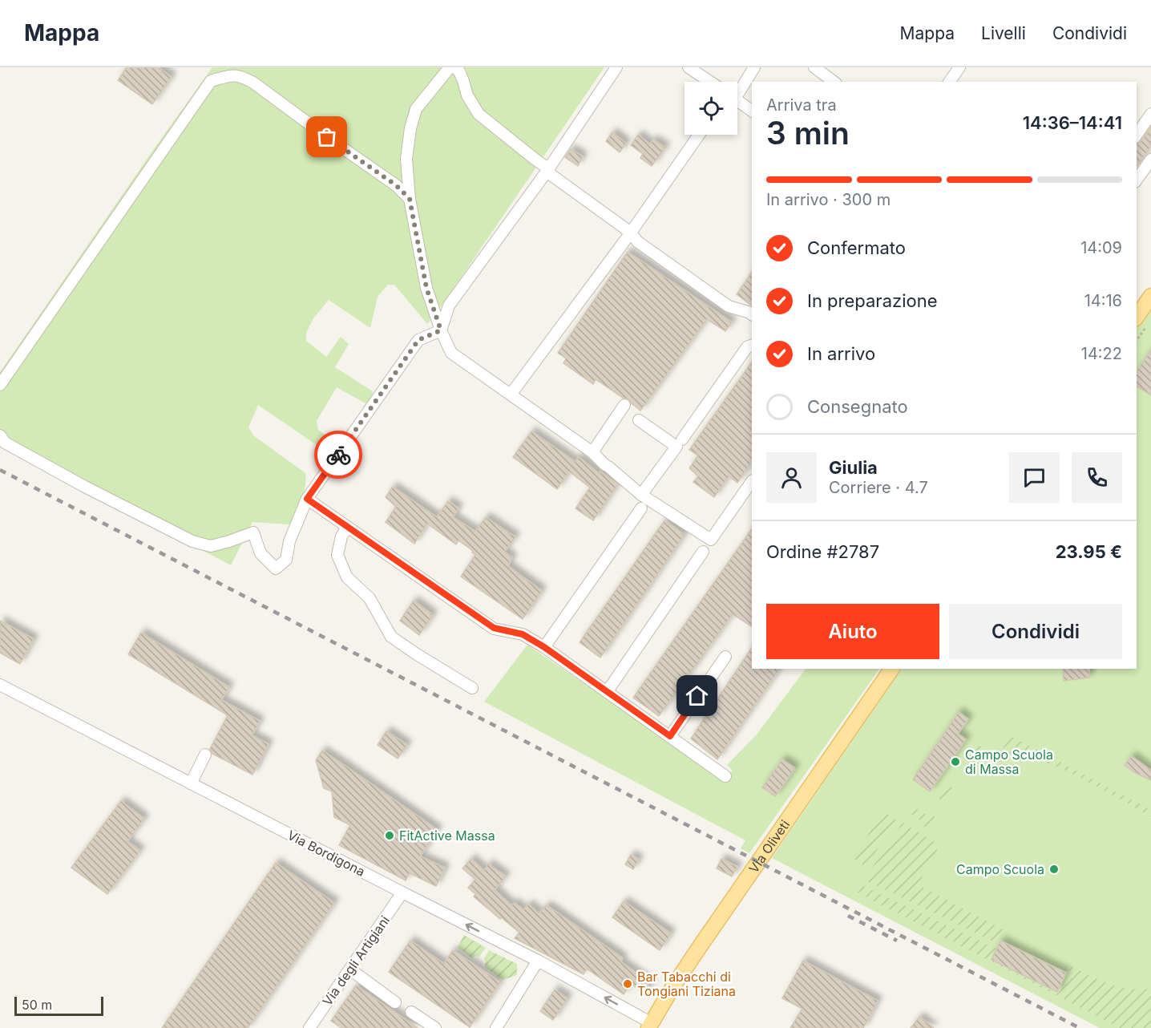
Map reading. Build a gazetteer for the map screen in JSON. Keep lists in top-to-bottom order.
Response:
{
  "streets": {
    "main road": ["Via Oliveti"],
    "street": ["Via Bordigona", "Via degli Artigiani"]
  },
  "crossings": [
    ["Via Oliveti", "Via Bordigona"],
    ["Via Bordigona", "Via degli Artigiani"]
  ],
  "one_way": ["Via Bordigona"],
  "places": [
    "Campo Scuola di Massa",
    "FitActive Massa",
    "Campo Scuola",
    "Bar Tabacchi di Tongiani Tiziana"
  ],
  "scale_bar": "50 m",
  "page": {
    "header": "Mappa",
    "nav": ["Mappa", "Livelli", "Condividi"],
    "heading": ["3 min", "Arriva tra", "14:36–14:41"],
    "panel": [
      "Giulia",
      "Corriere · 4.7",
      "Ordine #2787",
      "23.95 €"
    ],
    "bar": "In arrivo · 300 m",
    "list": [
      ["Confermato", "14:09"],
      ["In preparazione", "14:16"],
      ["In arrivo", "14:22"],
      "Consegnato"
    ],
    "buttons": ["Aiuto", "Condividi"],
    "scale": "50 m"
  }
}
